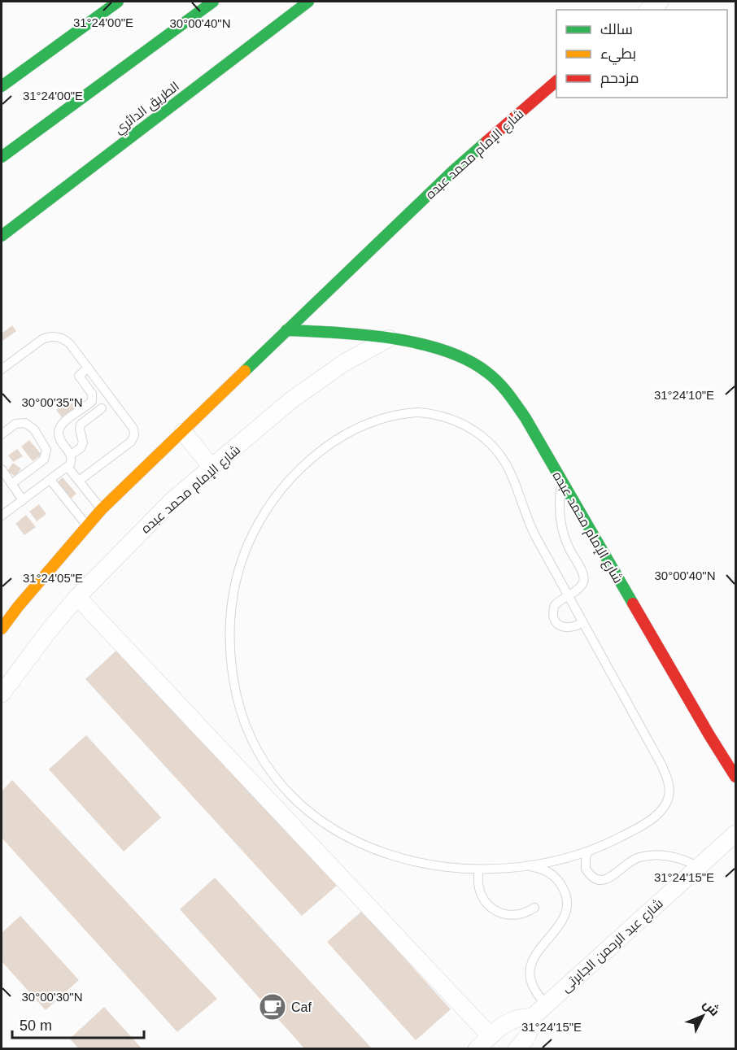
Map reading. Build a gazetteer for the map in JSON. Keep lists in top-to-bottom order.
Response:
{
  "streets": {
    "main road": ["الطريق الدائري", "شارع الإمام محمد عبده"],
    "street": ["شارع عبد الرحمن الجابرتى"]
  },
  "places": {
    "cafe": ["Caf"]
  },
  "legend": ["سالك", "بطيء", "مزدحم"],
  "scale_bar": "50 m",
  "north": "top right",
  "coordinates": [
    "31°24'00\"E",
    "30°00'40\"N",
    "31°24'10\"E",
    "30°00'35\"N",
    "31°24'05\"E",
    "31°24'15\"E",
    "30°00'30\"N"
  ]
}
